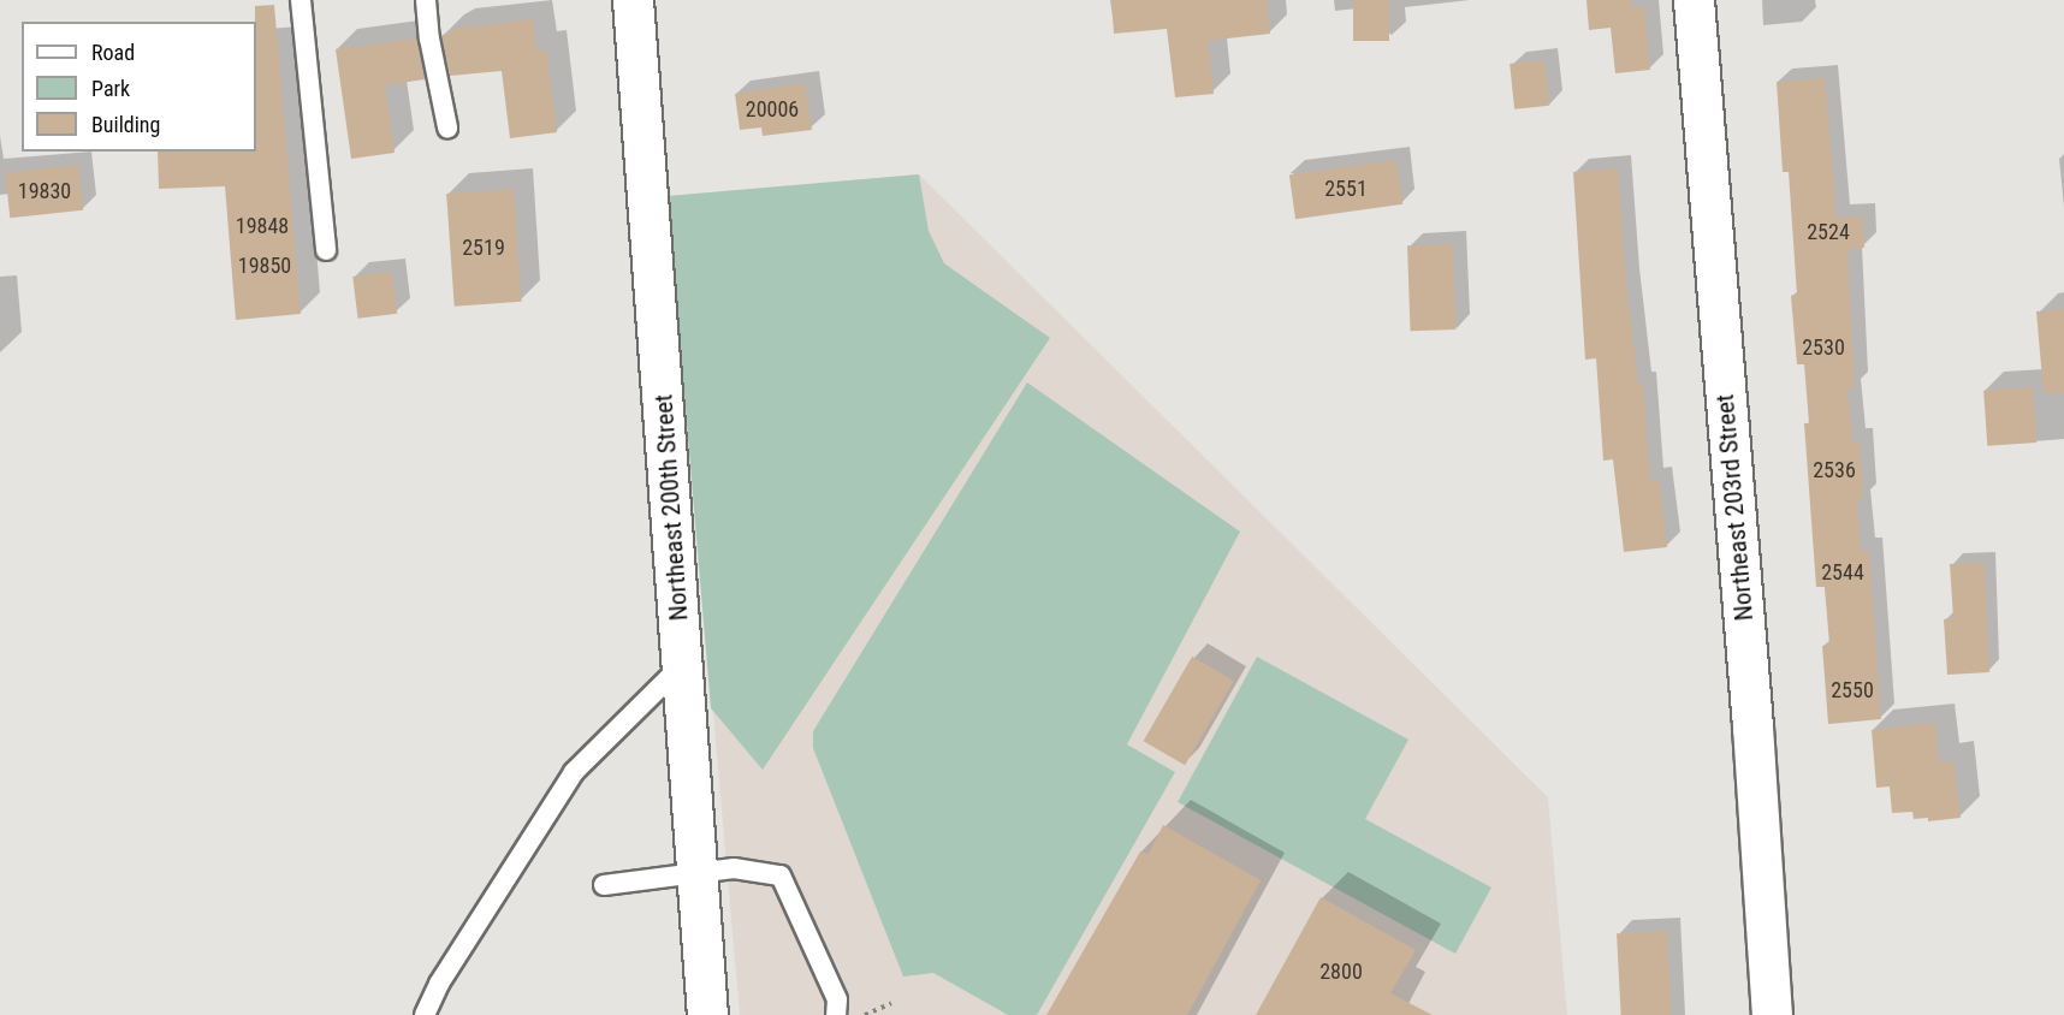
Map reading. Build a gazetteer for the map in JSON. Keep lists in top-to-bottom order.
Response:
{
  "streets": {
    "street": ["Northeast 200th Street", "Northeast 203rd Street"]
  },
  "house_numbers": [
    "20006",
    "2551",
    "19830",
    "19848",
    "2524",
    "2519",
    "19850",
    "2530",
    "2536",
    "2544",
    "2550",
    "2800"
  ],
  "legend": ["Road", "Park", "Building"]
}
